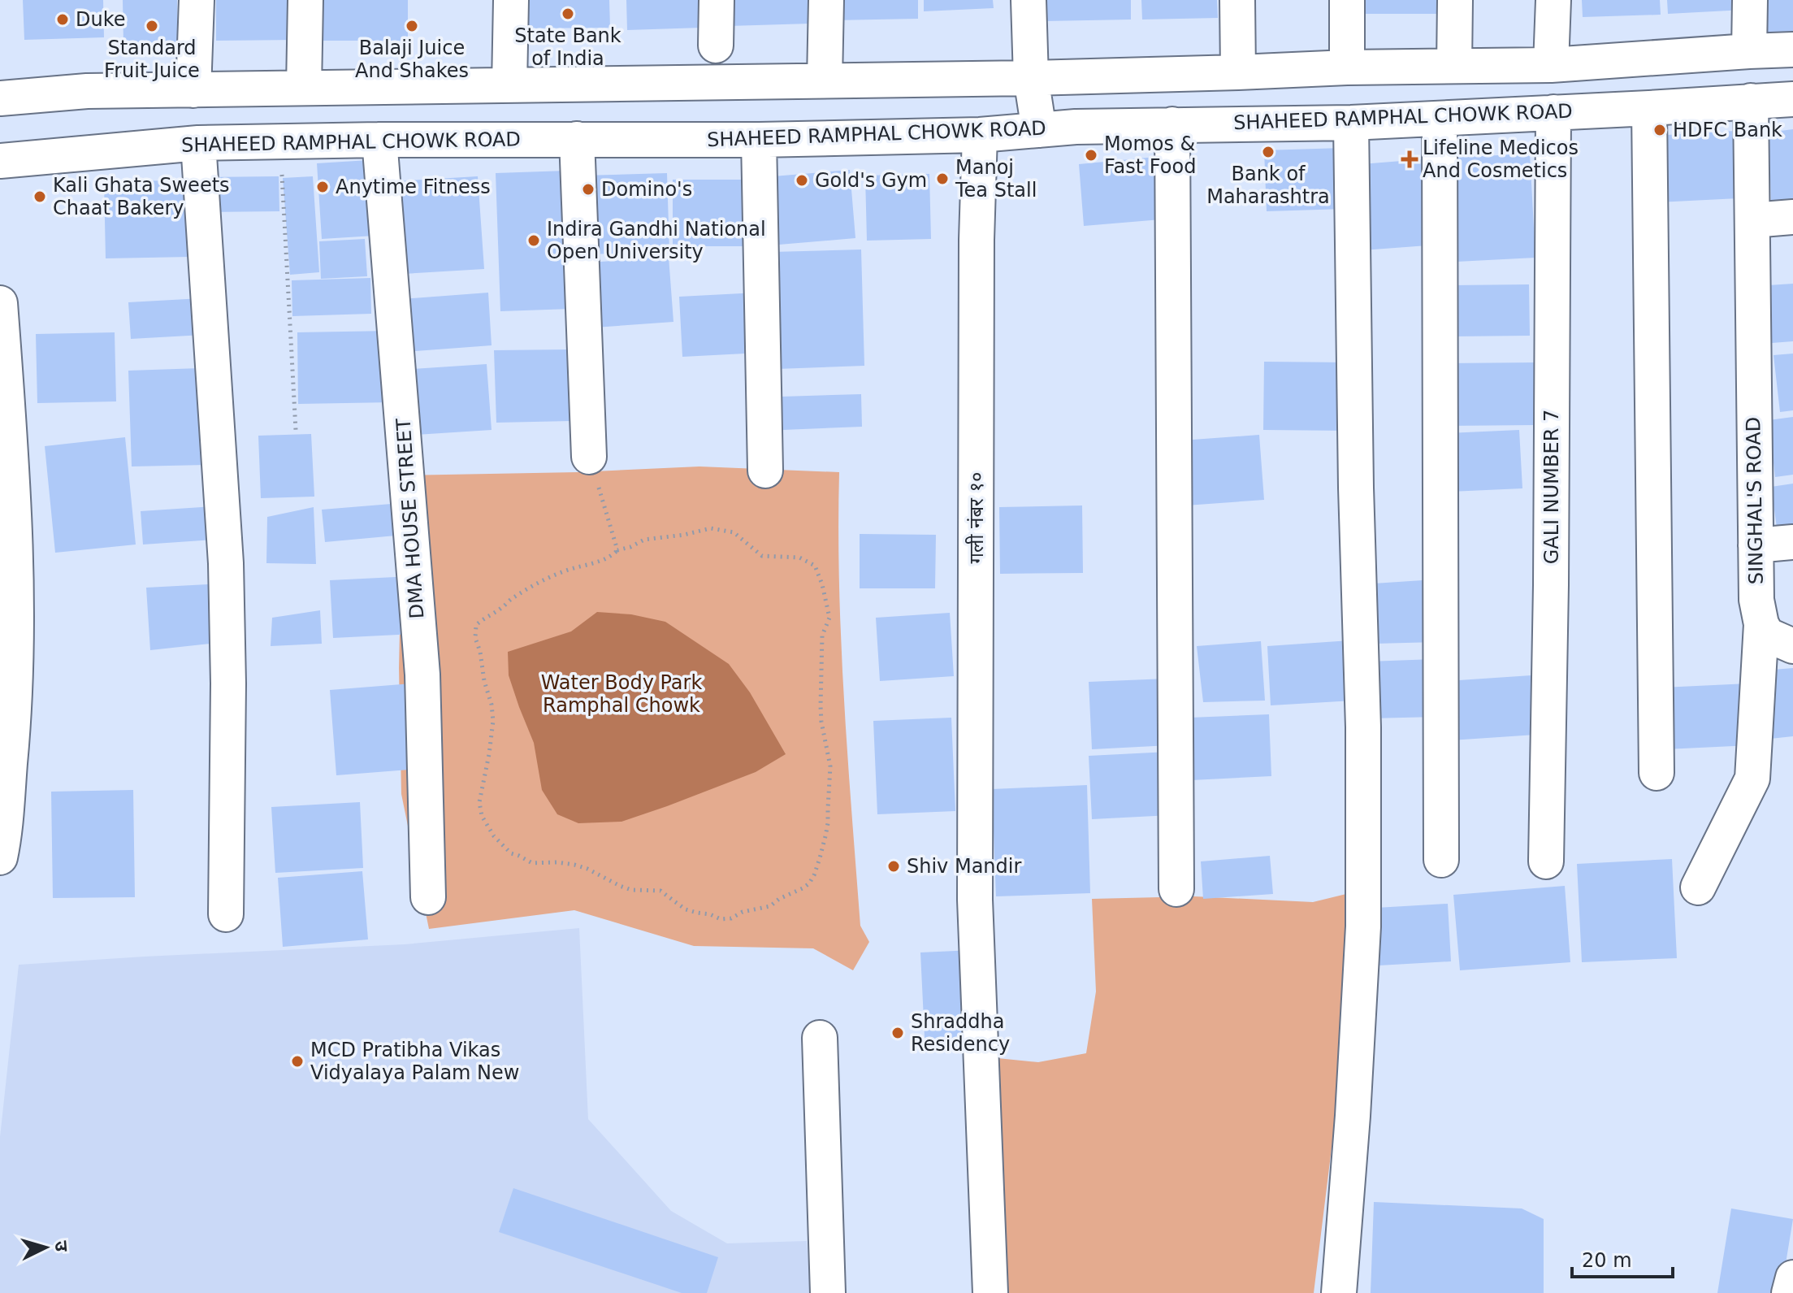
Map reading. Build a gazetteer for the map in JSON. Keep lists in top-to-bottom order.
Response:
{
  "streets": {
    "street": [
      "SHAHEED RAMPHAL CHOWK ROAD",
      "GALI NUMBER 7",
      "SINGHAL'S ROAD",
      "गली नंबर १०",
      "DMA HOUSE STREET"
    ]
  },
  "crossings": [
    ["SHAHEED RAMPHAL CHOWK ROAD", "GALI NUMBER 7"],
    ["SHAHEED RAMPHAL CHOWK ROAD", "SINGHAL'S ROAD"],
    ["SHAHEED RAMPHAL CHOWK ROAD", "गली नंबर १०"],
    ["SHAHEED RAMPHAL CHOWK ROAD", "DMA HOUSE STREET"]
  ],
  "parks": ["Water Body Park Ramphal Chowk"],
  "places": {
    "other": [
      "State Bank of India",
      "Duke",
      "Standard Fruit Juice",
      "Balaji Juice And Shakes",
      "HDFC Bank",
      "Bank of Maharashtra",
      "Momos & Fast Food",
      "Manoj Tea Stall",
      "Gold's Gym",
      "Anytime Fitness",
      "Domino's",
      "Kali Ghata Sweets Chaat Bakery",
      "Indira Gandhi National Open University",
      "Shiv Mandir",
      "Shraddha Residency",
      "MCD Pratibha Vikas Vidyalaya Palam New"
    ],
    "health": ["Lifeline Medicos And Cosmetics"]
  },
  "scale_bar": "20 m",
  "north": "right"
}
